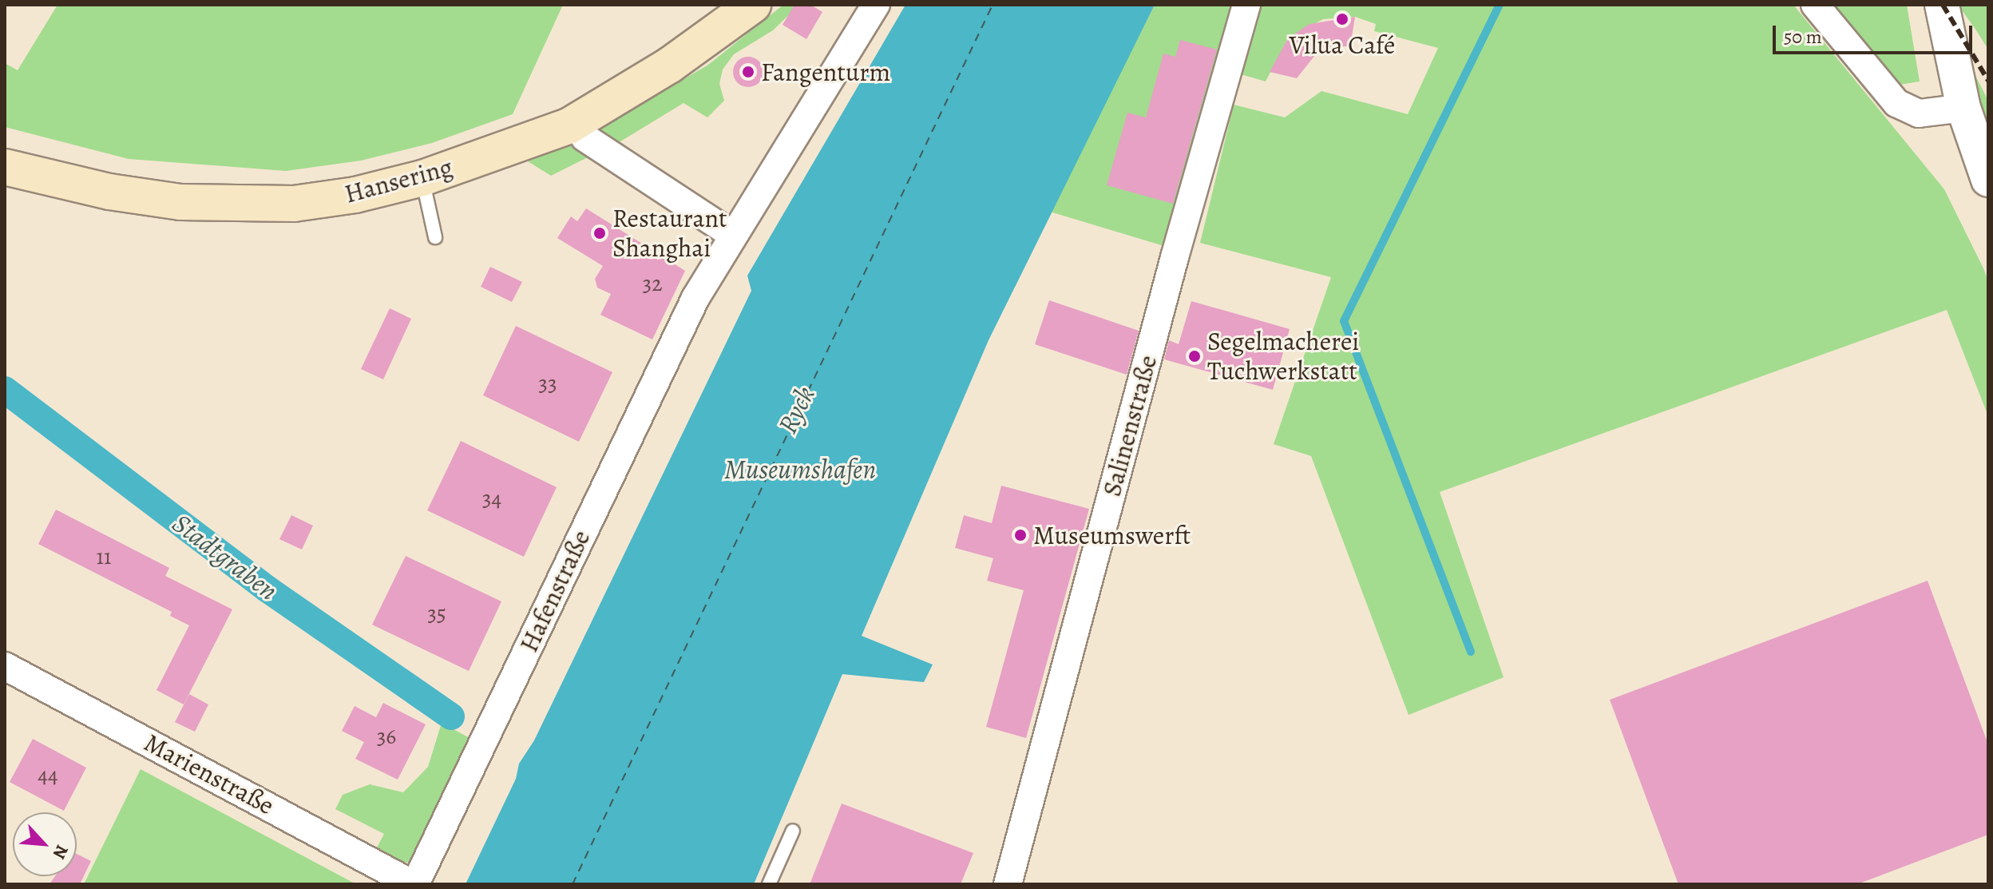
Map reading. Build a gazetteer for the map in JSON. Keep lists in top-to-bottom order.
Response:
{
  "streets": {
    "main road": ["Hansering"],
    "street": ["Salinenstraße", "Hafenstraße", "Marienstraße"]
  },
  "crossings": [
    ["Hafenstraße", "Marienstraße"]
  ],
  "water": ["Ryck", "Museumshafen", "Stadtgraben"],
  "places": [
    "Vilua Café",
    "Fangenturm",
    "Restaurant Shanghai",
    "Segelmacherei Tuchwerkstatt",
    "Museumswerft"
  ],
  "house_numbers": [
    "32",
    "33",
    "34",
    "11",
    "35",
    "36",
    "44"
  ],
  "scale_bar": "50 m",
  "north": "bottom right"
}
